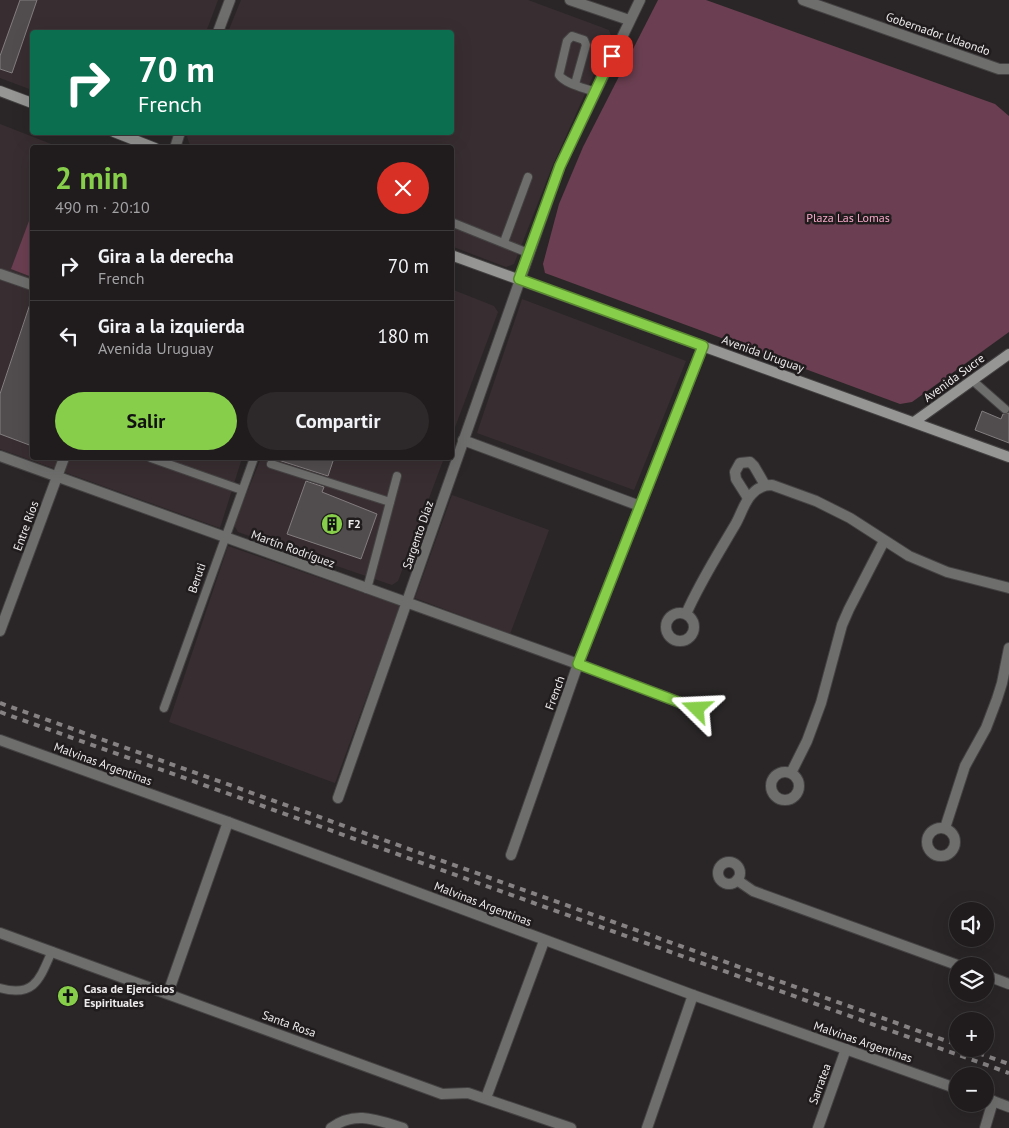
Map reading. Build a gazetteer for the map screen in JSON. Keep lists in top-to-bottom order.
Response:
{
  "streets": {
    "main road": ["Avenida Uruguay", "Avenida Sucre"],
    "street": [
      "Gobernador Udaondo",
      "Entre Ríos",
      "Sargento Díaz",
      "Martín Rodríguez",
      "French",
      "Malvinas Argentinas",
      "Santa Rosa",
      "Sarratea"
    ],
    "lane": ["Beruti"]
  },
  "crossings": [
    ["Avenida Uruguay", "Avenida Sucre"],
    ["Avenida Uruguay", "Sargento Díaz"],
    ["Avenida Uruguay", "French"],
    ["Entre Ríos", "Martín Rodríguez"],
    ["Sargento Díaz", "Martín Rodríguez"],
    ["Martín Rodríguez", "Beruti"],
    ["Martín Rodríguez", "French"],
    ["Malvinas Argentinas", "Sarratea"]
  ],
  "parks": ["Plaza Las Lomas"],
  "places": {
    "building": ["F2"],
    "church": ["Casa de Ejercicios Espirituales"]
  },
  "page": {
    "turn": ["70 m", "French"],
    "heading": ["2 min", "490 m · 20:10"],
    "list": [
      {
        "name": "Gira a la derecha",
        "note": "French",
        "value": "70 m"
      },
      {
        "name": "Gira a la izquierda",
        "note": "Avenida Uruguay",
        "value": "180 m"
      }
    ],
    "buttons": ["Salir", "Compartir"],
    "map_buttons": ["+", "−"]
  }
}
